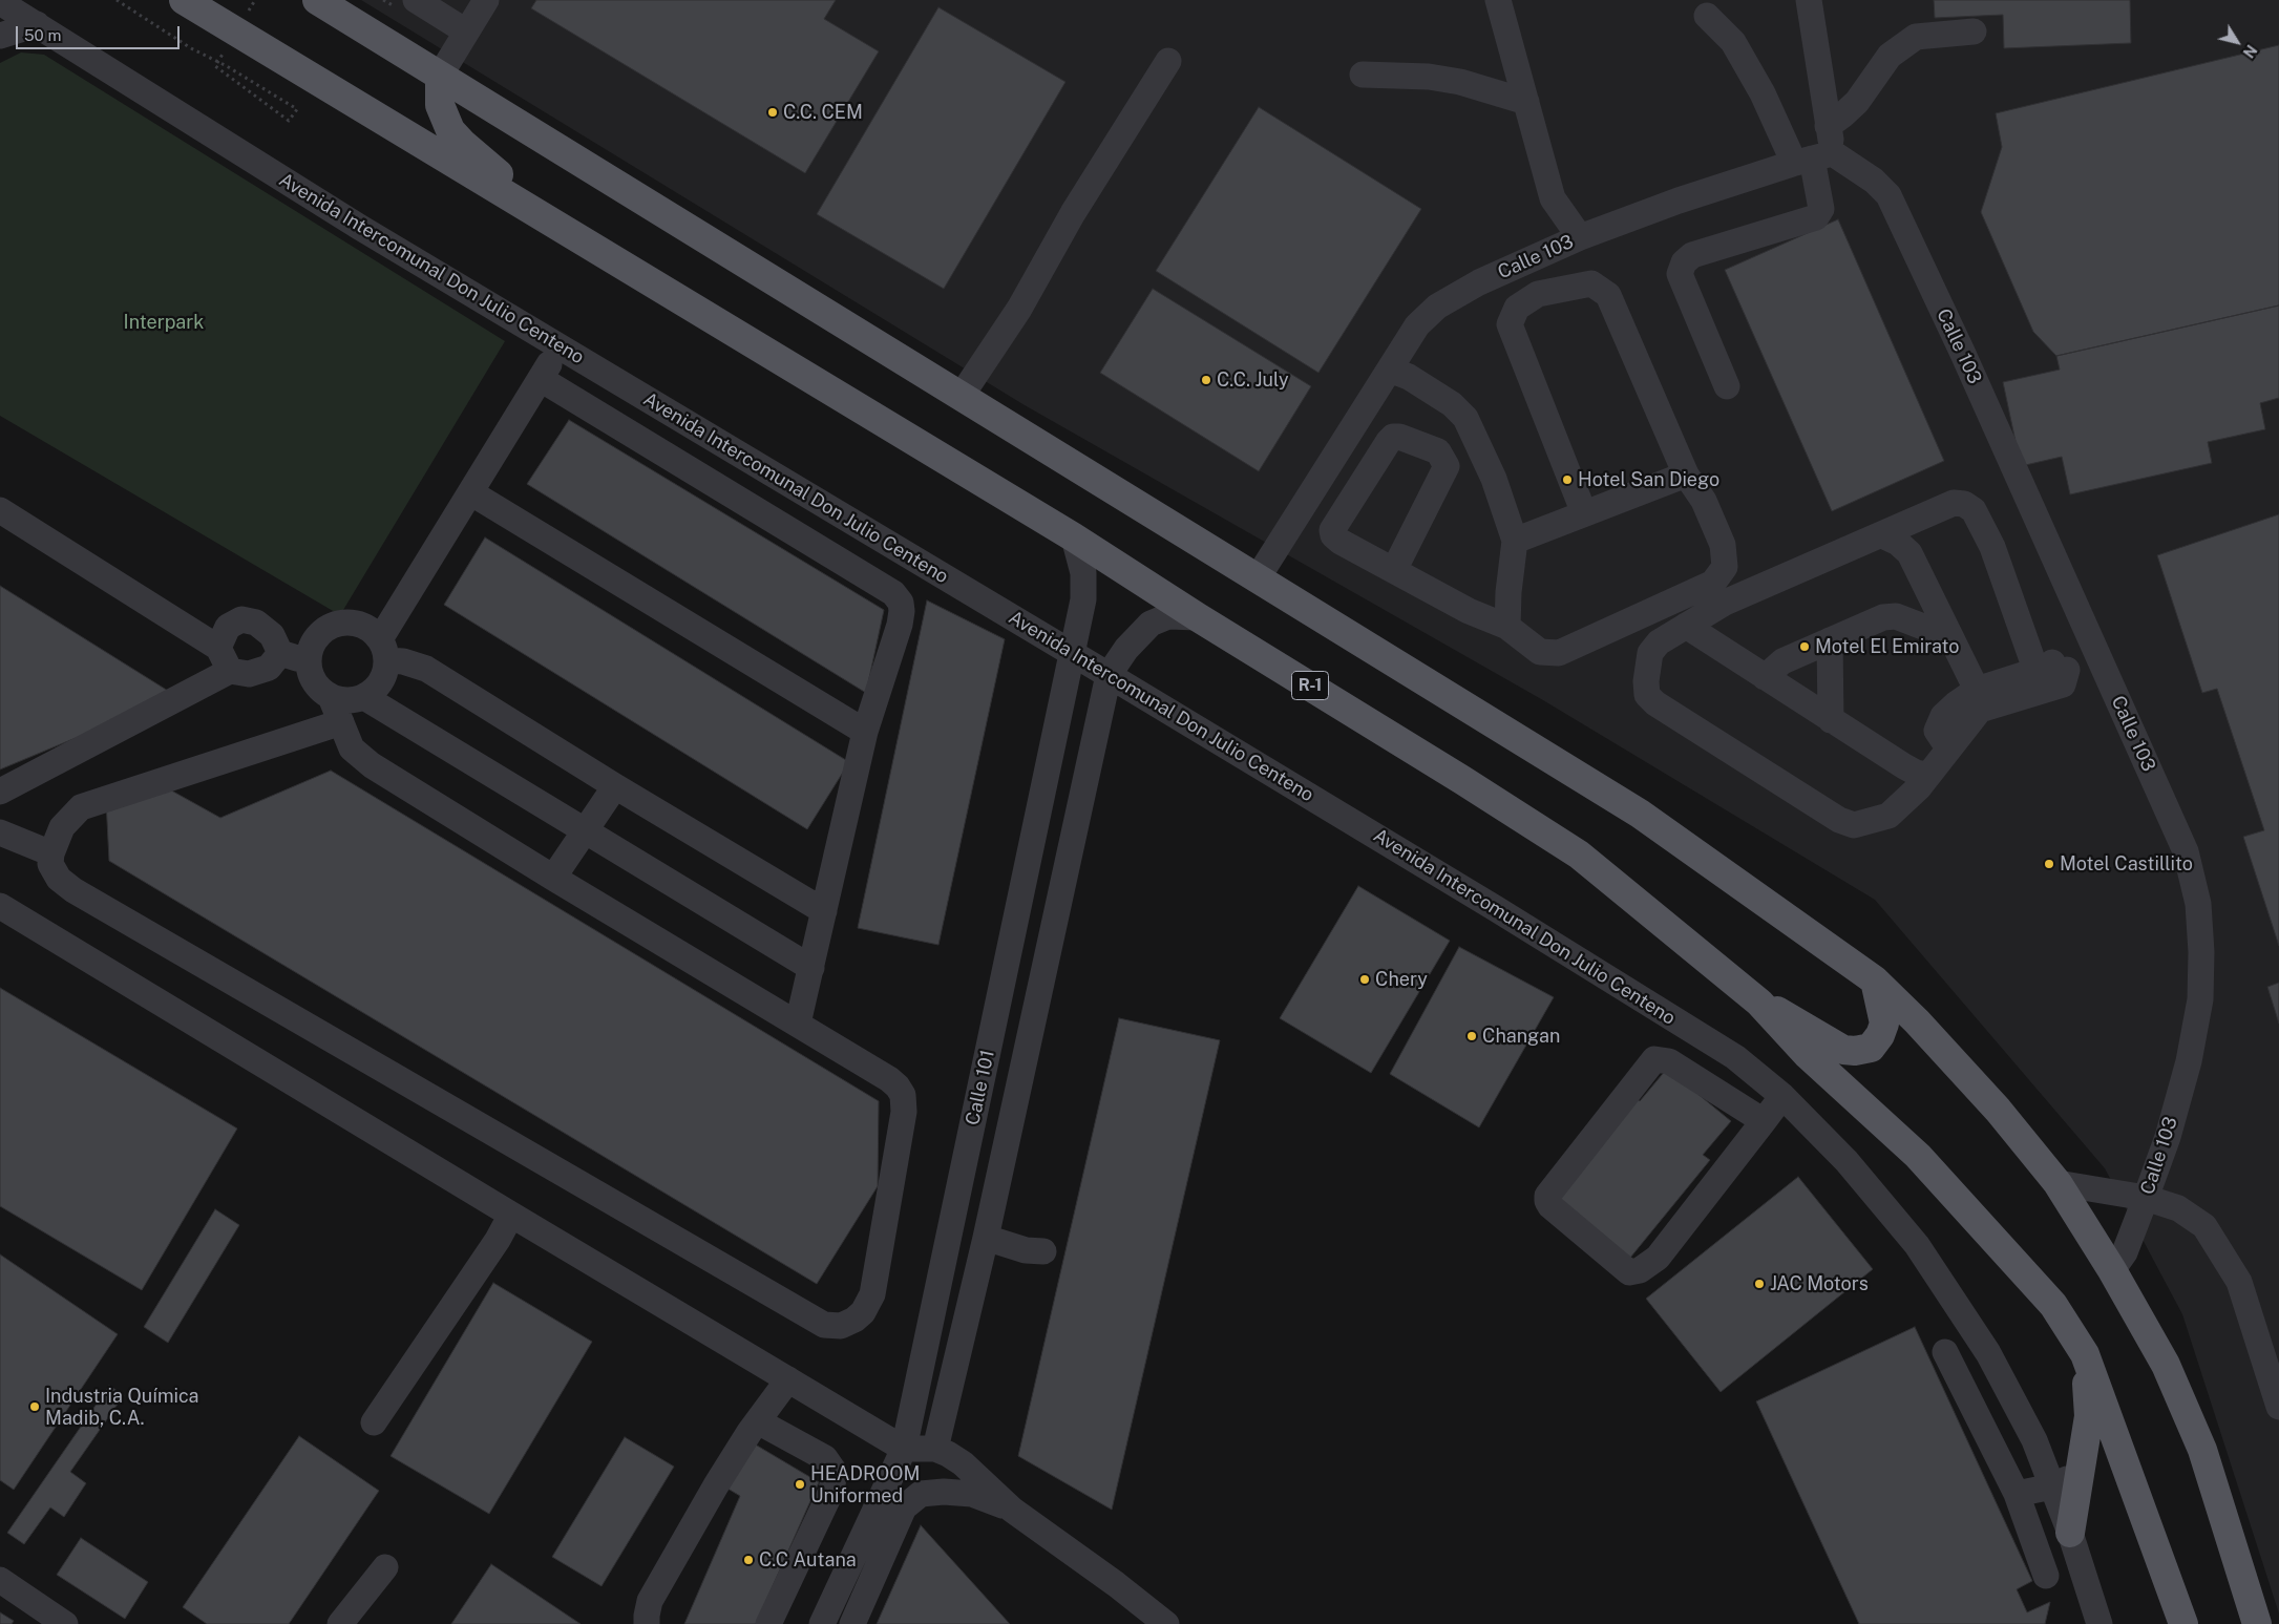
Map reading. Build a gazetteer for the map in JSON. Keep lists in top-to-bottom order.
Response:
{
  "streets": {
    "main road": ["R-1"],
    "street": ["Calle 103", "Avenida Intercomunal Don Julio Centeno", "Calle 101"]
  },
  "crossings": [
    ["Avenida Intercomunal Don Julio Centeno", "Calle 101"],
    ["R-1", "Calle 101"]
  ],
  "parks": ["Interpark"],
  "places": [
    "C.C. CEM",
    "C.C. July",
    "Hotel San Diego",
    "Motel El Emirato",
    "Motel Castillito",
    "Chery",
    "Changan",
    "JAC Motors",
    "Industria Química Madib, C.A.",
    "HEADROOM Uniformed",
    "C.C Autana"
  ],
  "scale_bar": "50 m",
  "north": "bottom right"
}
